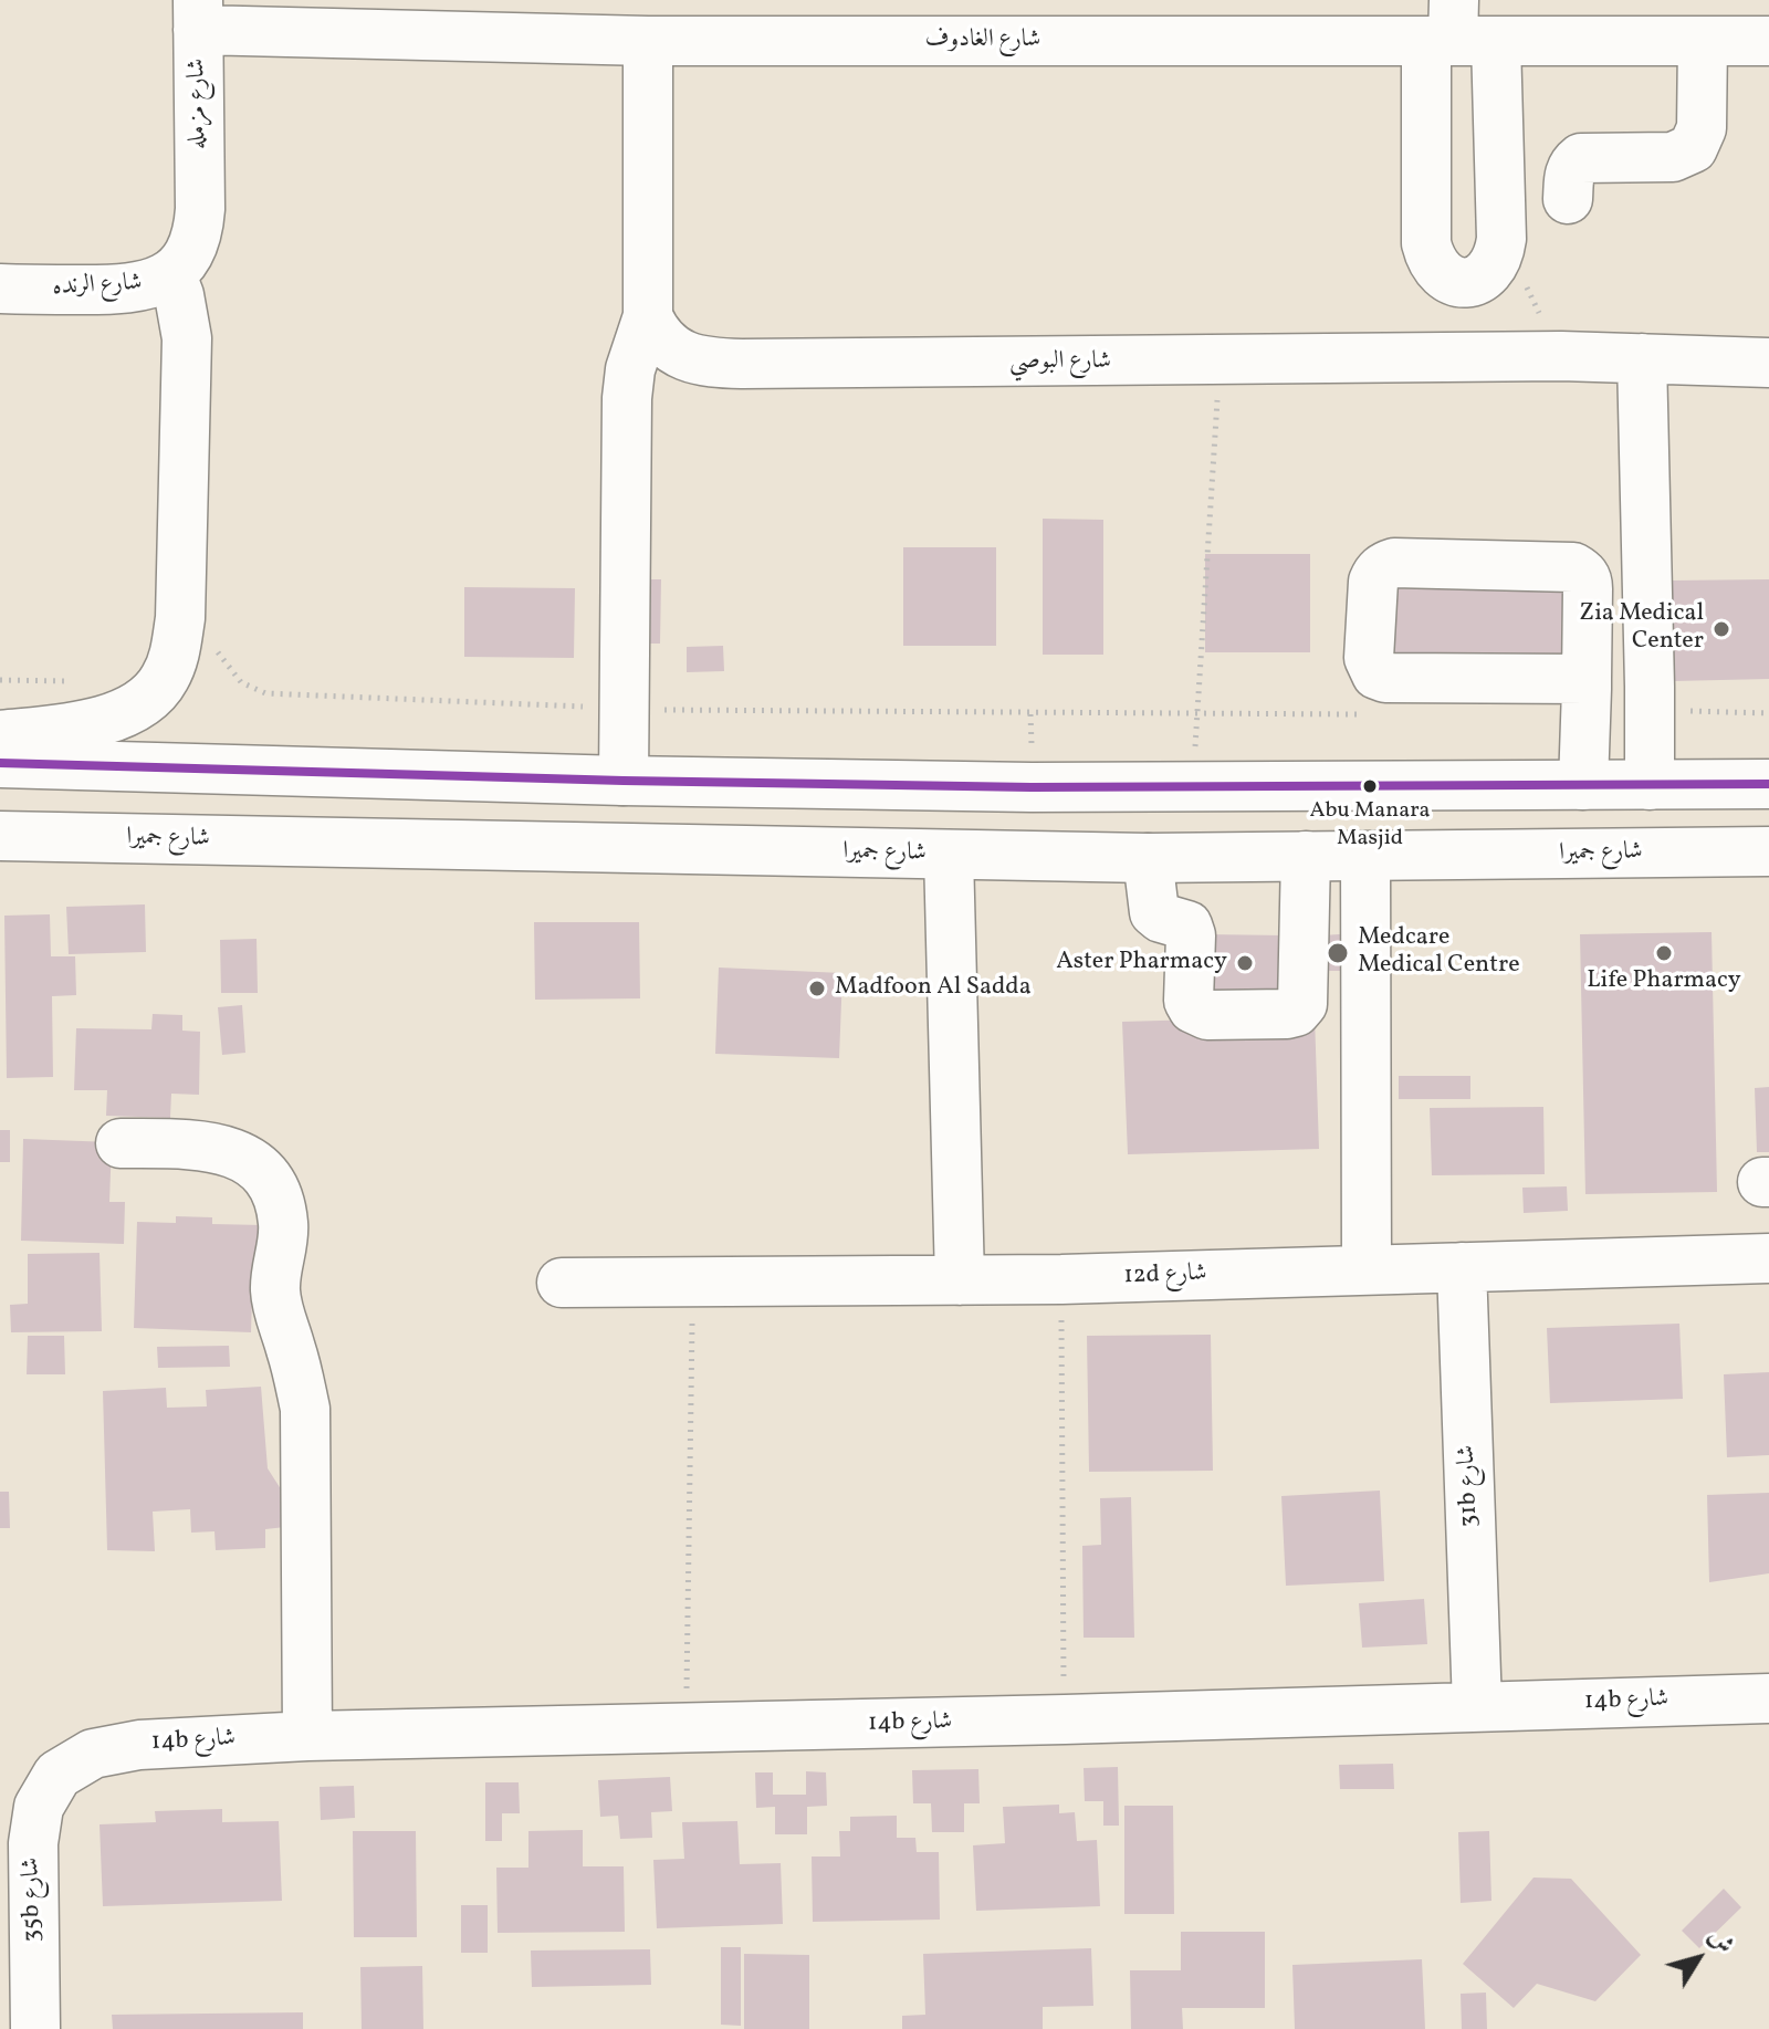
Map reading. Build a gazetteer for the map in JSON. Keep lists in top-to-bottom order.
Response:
{
  "streets": {
    "street": [
      "شارع الغادوف",
      "شارع مزمله",
      "شارع الرنده",
      "شارع البوصي",
      "شارع جميرا",
      "12d شارع",
      "31b شارع",
      "14b شارع",
      "35b شارع"
    ]
  },
  "crossings": [
    ["شارع الغادوف", "شارع مزمله"],
    ["شارع مزمله", "شارع الرنده"],
    ["12d شارع", "31b شارع"],
    ["31b شارع", "14b شارع"],
    ["14b شارع", "35b شارع"]
  ],
  "places": [
    "Zia Medical Center",
    "Abu Manara Masjid",
    "Medcare Medical Centre",
    "Life Pharmacy",
    "Aster Pharmacy",
    "Madfoon Al Sadda"
  ],
  "north": "top right"
}
